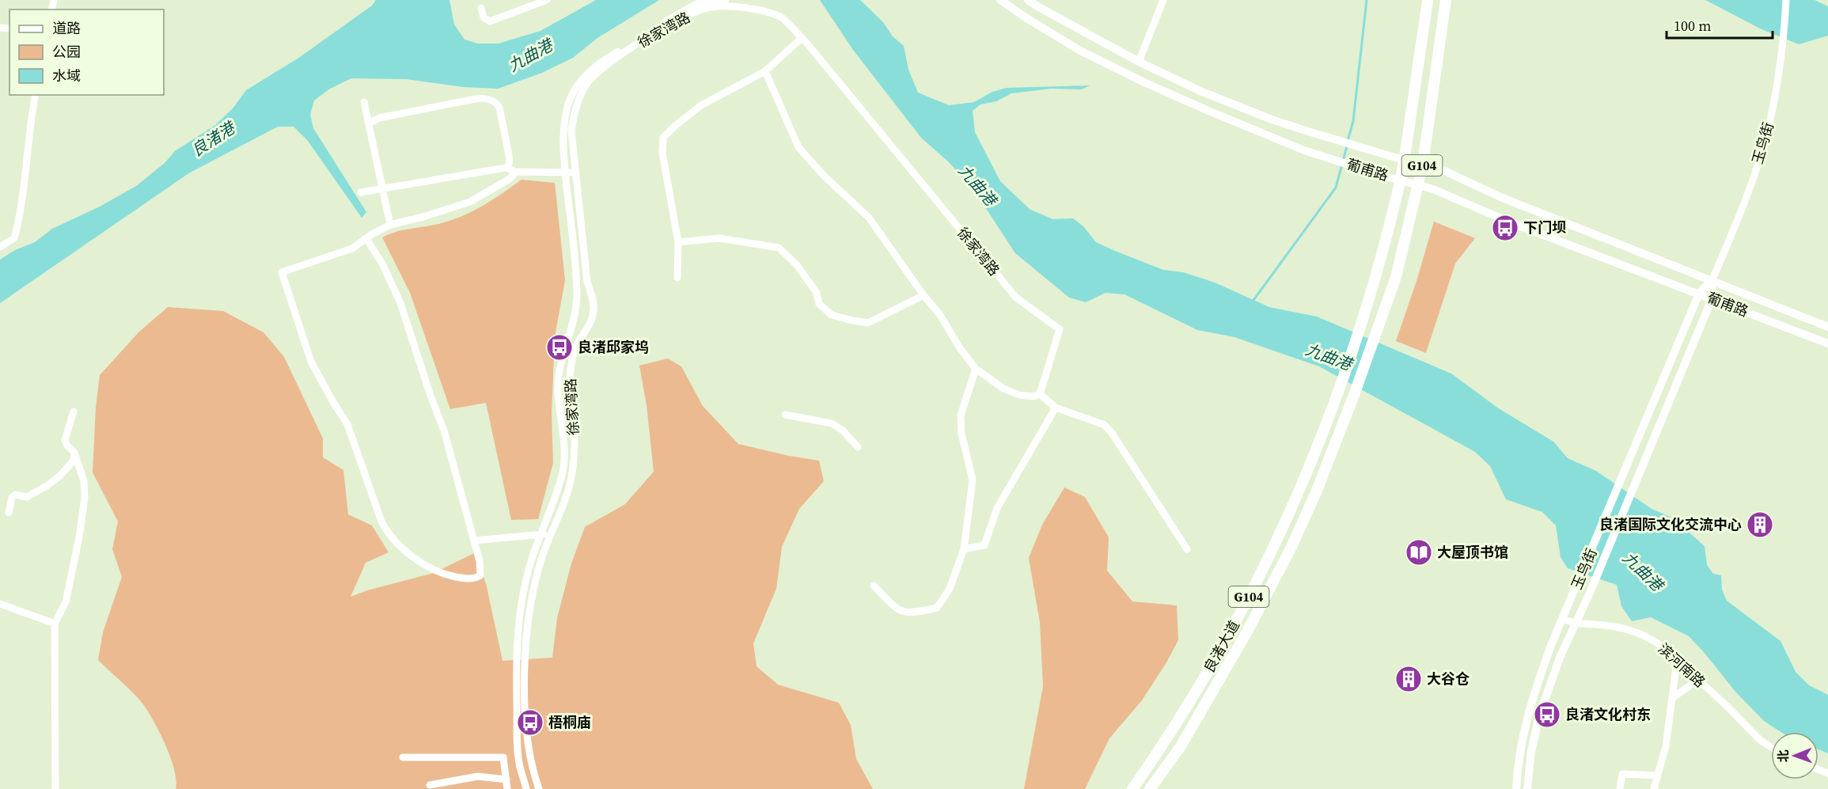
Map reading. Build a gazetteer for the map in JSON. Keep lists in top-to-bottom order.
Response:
{
  "streets": {
    "highway": ["G104", "良渚大道"],
    "main road": ["玉鸟街", "葡甫路"],
    "street": ["徐家湾路", "滨河南路"]
  },
  "crossings": [
    ["玉鸟街", "葡甫路"],
    ["玉鸟街", "滨河南路"],
    ["G104", "葡甫路"],
    ["G104", "良渚大道"],
    ["葡甫路", "良渚大道"]
  ],
  "water": ["九曲港", "良渚港"],
  "places": {
    "bus stop": [
      "下门坝",
      "良渚邱家坞",
      "良渚文化村东",
      "梧桐庙"
    ],
    "building": ["良渚国际文化交流中心", "大谷仓"],
    "library": ["大屋顶书馆"]
  },
  "legend": ["道路", "公园", "水域"],
  "scale_bar": "100 m",
  "north": "left"
}
